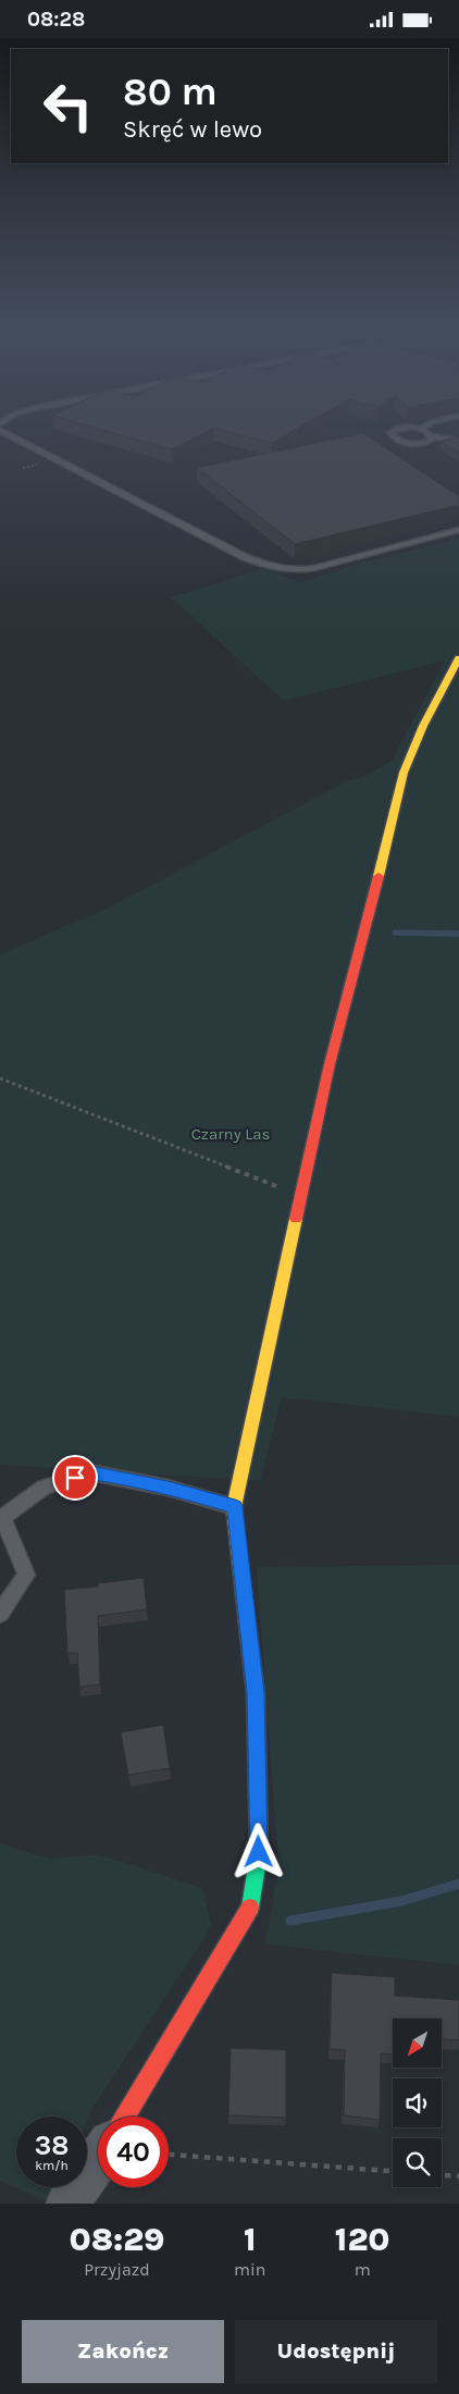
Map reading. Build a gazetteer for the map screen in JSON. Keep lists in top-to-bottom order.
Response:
{
  "parks": ["Czarny Las"],
  "north": "bottom left",
  "page": {
    "status": "08:28",
    "turn": ["80 m", "Skręć w lewo"],
    "speed": "38 km/h",
    "limit": "40",
    "eta": [
      "08:29",
      "Przyjazd",
      "1",
      "min",
      "120",
      "m"
    ],
    "buttons": ["Zakończ", "Udostępnij"]
  }
}
